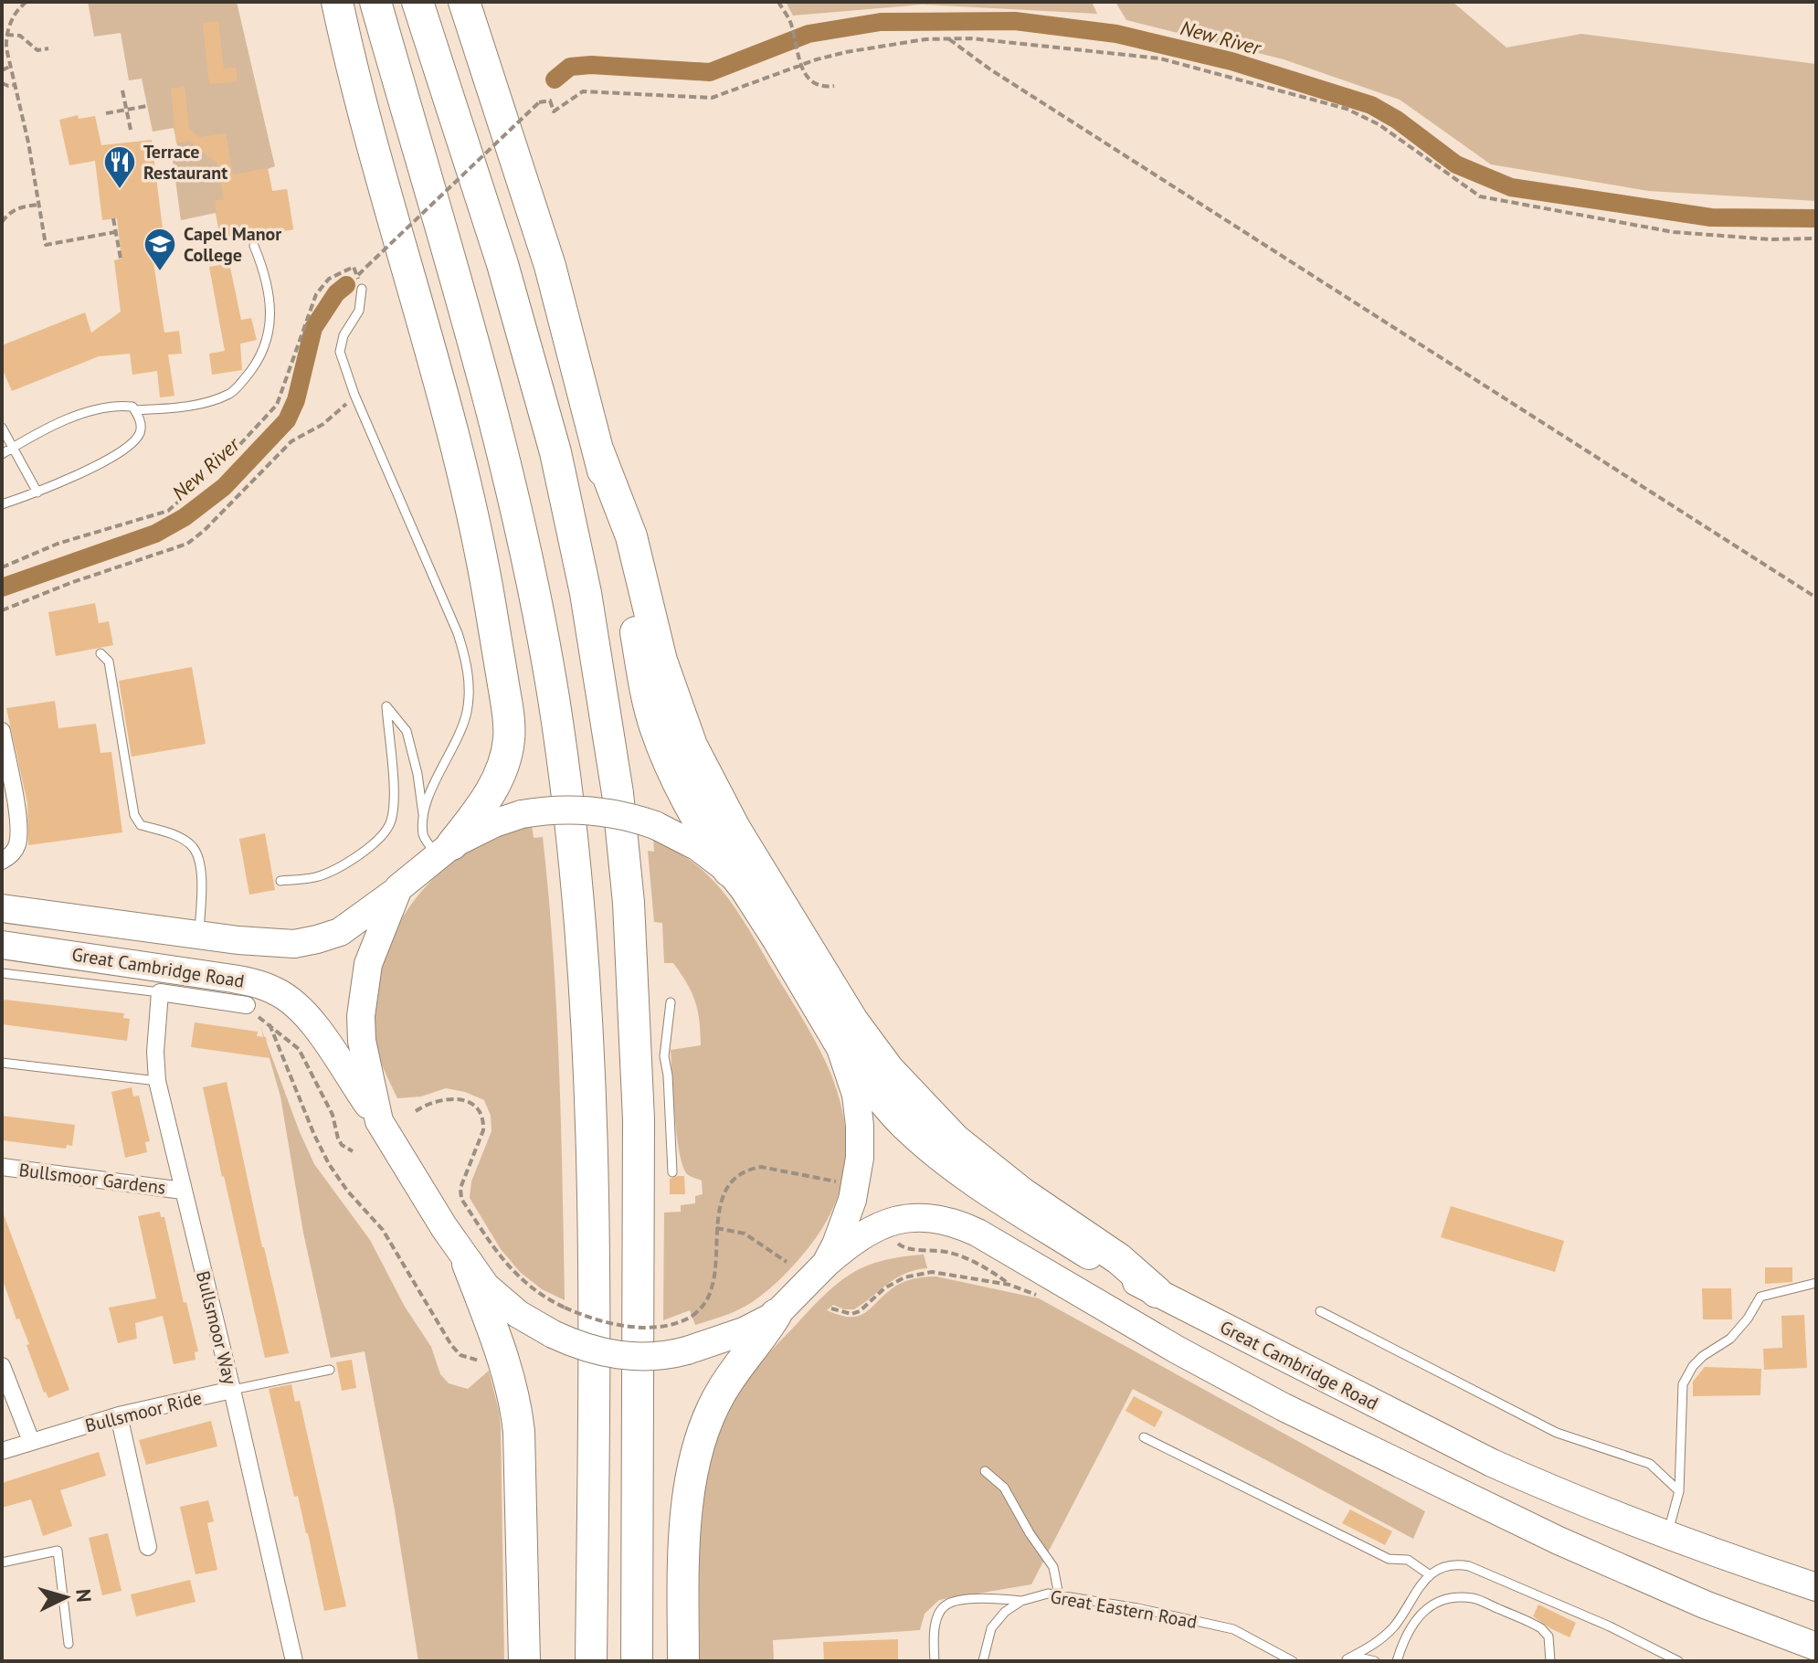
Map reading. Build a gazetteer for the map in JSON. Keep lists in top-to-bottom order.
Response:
{
  "streets": {
    "highway": ["Great Cambridge Road"],
    "street": ["Bullsmoor Gardens", "Bullsmoor Way", "Bullsmoor Ride"],
    "lane": ["Great Eastern Road"]
  },
  "crossings": [
    ["Bullsmoor Gardens", "Bullsmoor Way"],
    ["Bullsmoor Way", "Bullsmoor Ride"]
  ],
  "water": ["New River"],
  "places": {
    "restaurant": ["Terrace Restaurant"],
    "school or university": ["Capel Manor College"]
  },
  "north": "right"
}
